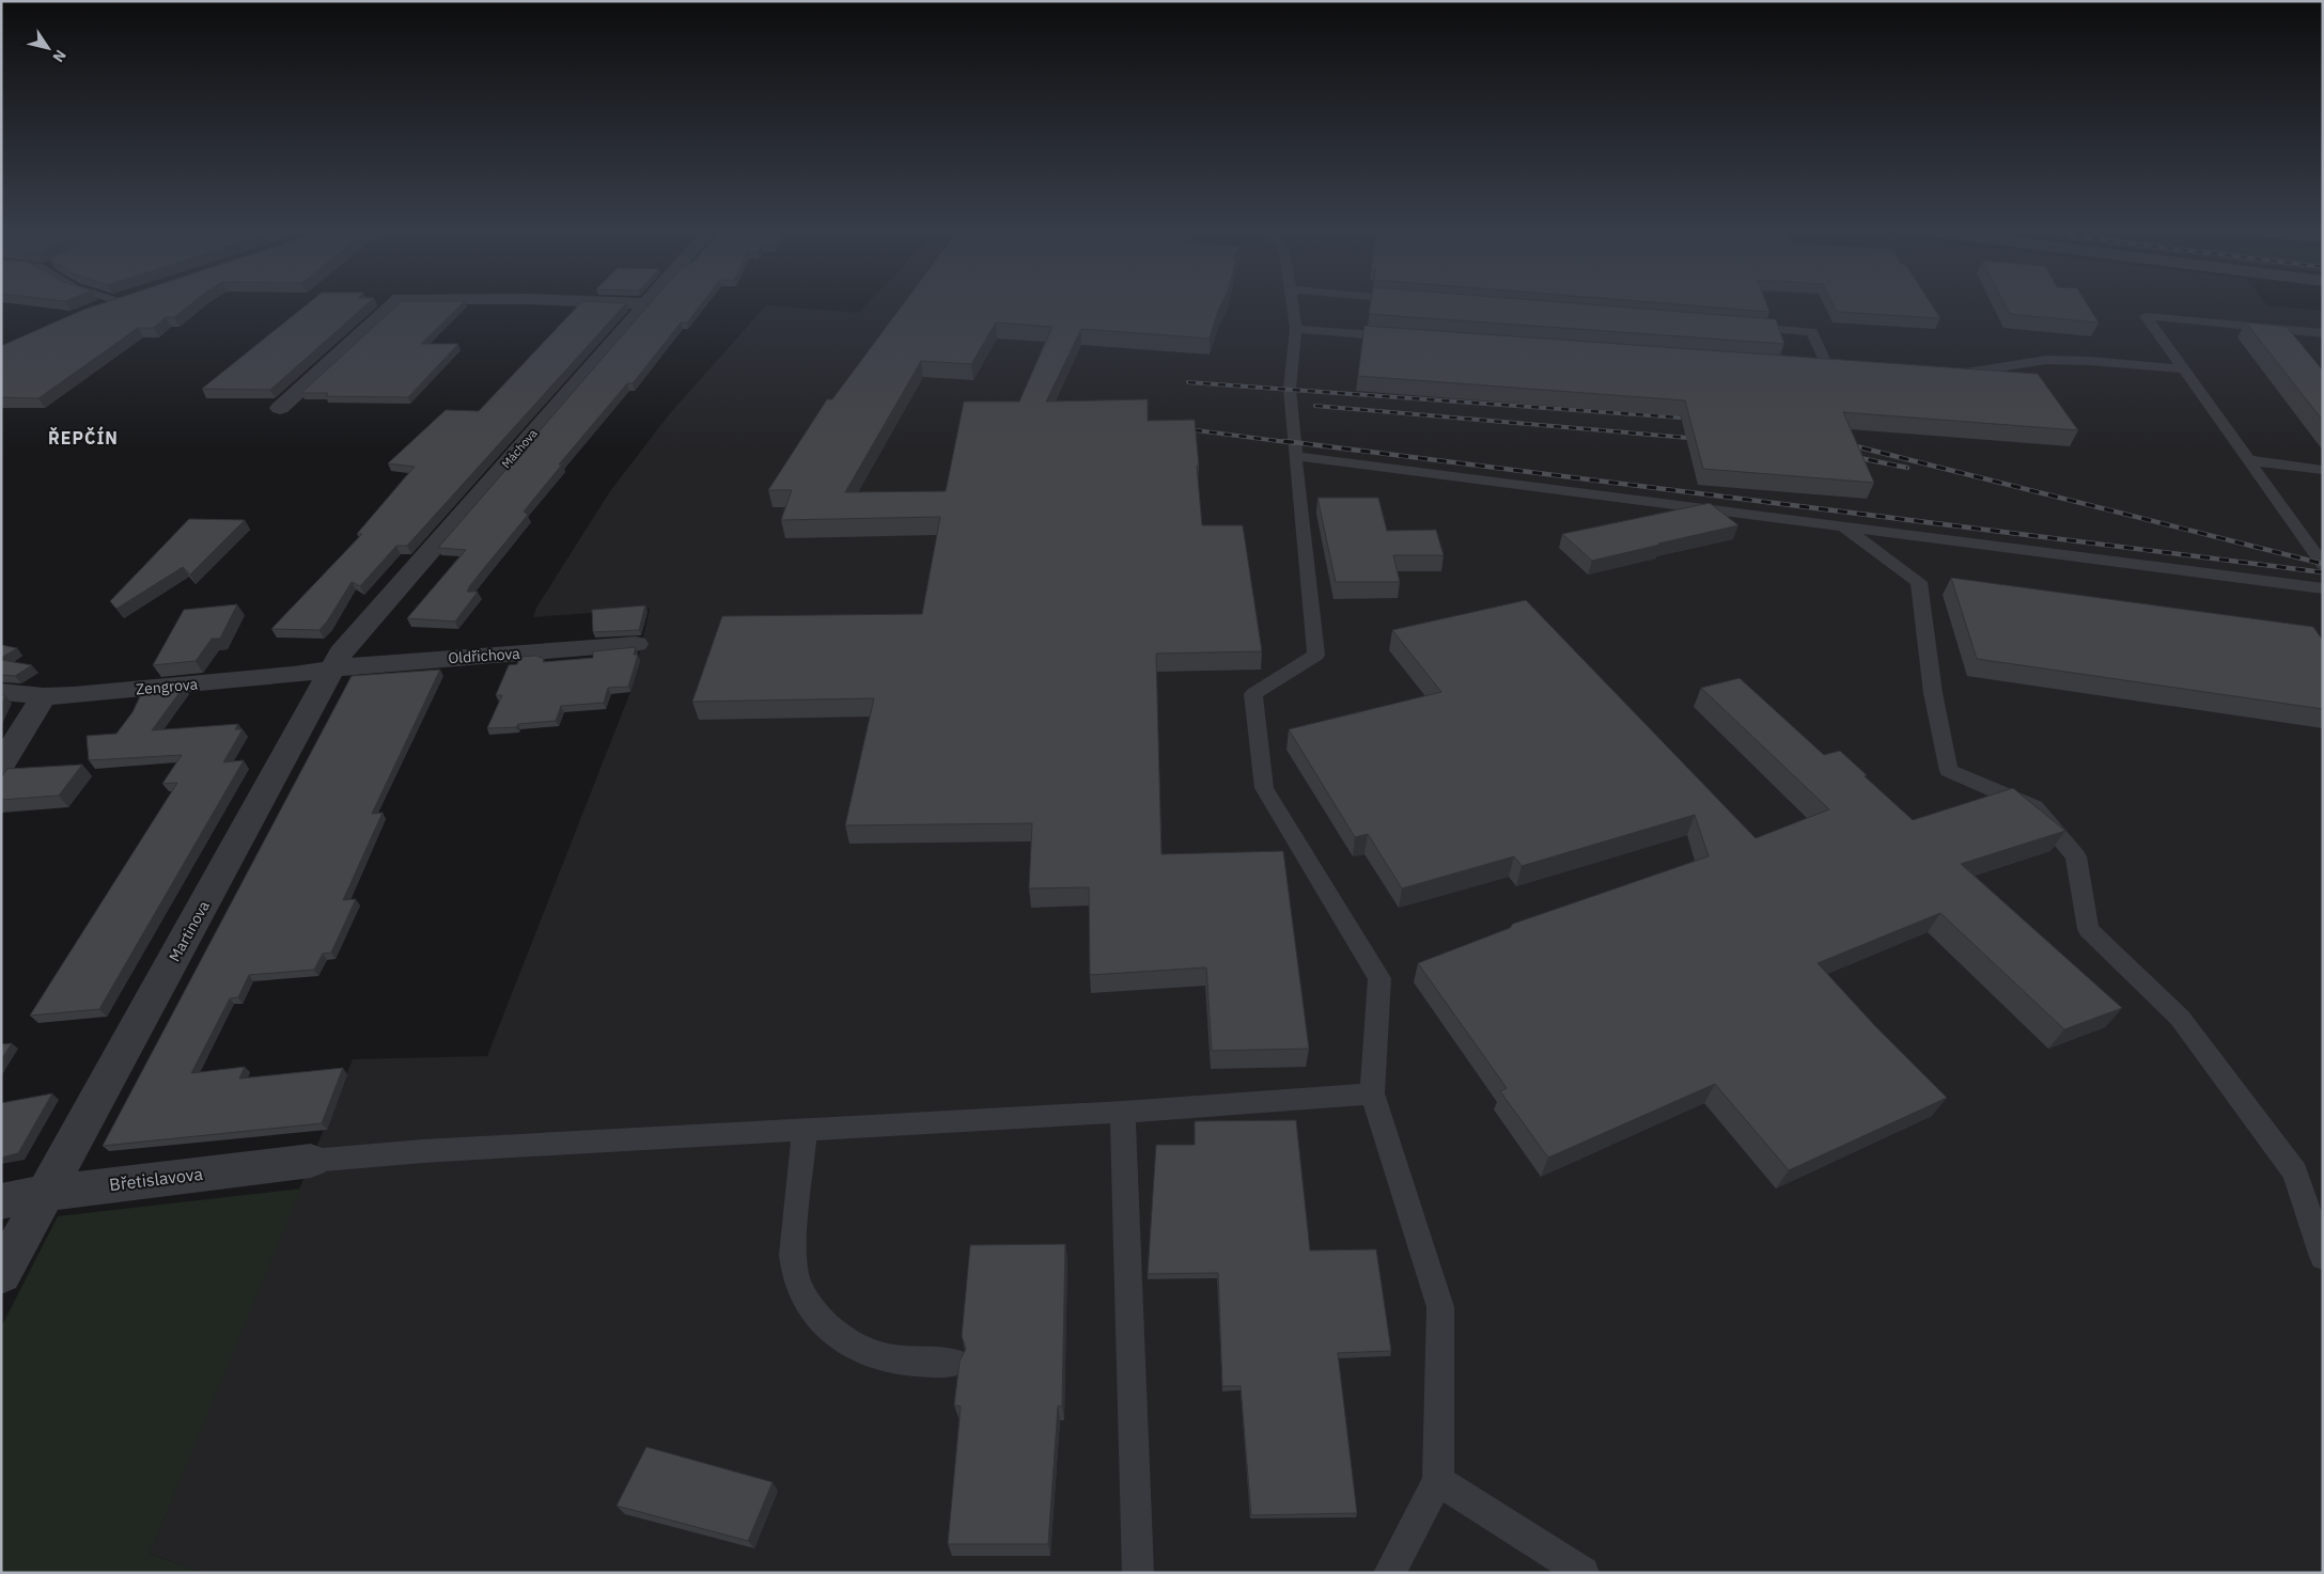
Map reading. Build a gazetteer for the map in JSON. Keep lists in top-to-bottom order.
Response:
{
  "streets": {
    "street": [
      "Máchova",
      "Oldřichova",
      "Zengrova",
      "Martinova",
      "Břetislavova"
    ]
  },
  "crossings": [
    ["Máchova", "Oldřichova"],
    ["Máchova", "Zengrova"],
    ["Máchova", "Martinova"],
    ["Oldřichova", "Zengrova"],
    ["Oldřichova", "Martinova"],
    ["Zengrova", "Martinova"],
    ["Martinova", "Břetislavova"]
  ],
  "districts": ["ŘEPČÍN"],
  "north": "bottom right"
}
